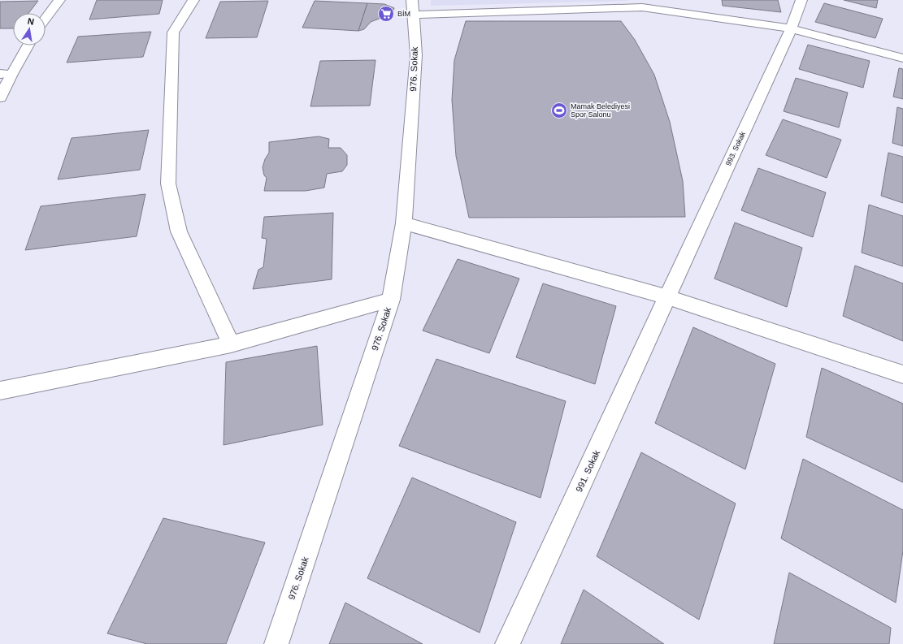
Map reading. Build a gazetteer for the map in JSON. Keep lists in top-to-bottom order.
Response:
{
  "streets": {
    "street": ["976. Sokak", "993. Sokak", "991. Sokak"]
  },
  "crossings": [
    ["993. Sokak", "991. Sokak"]
  ],
  "places": {
    "supermarket": ["BİM"],
    "sports": ["Mamak Belediyesi Spor Salonu"]
  },
  "north": "top"
}
